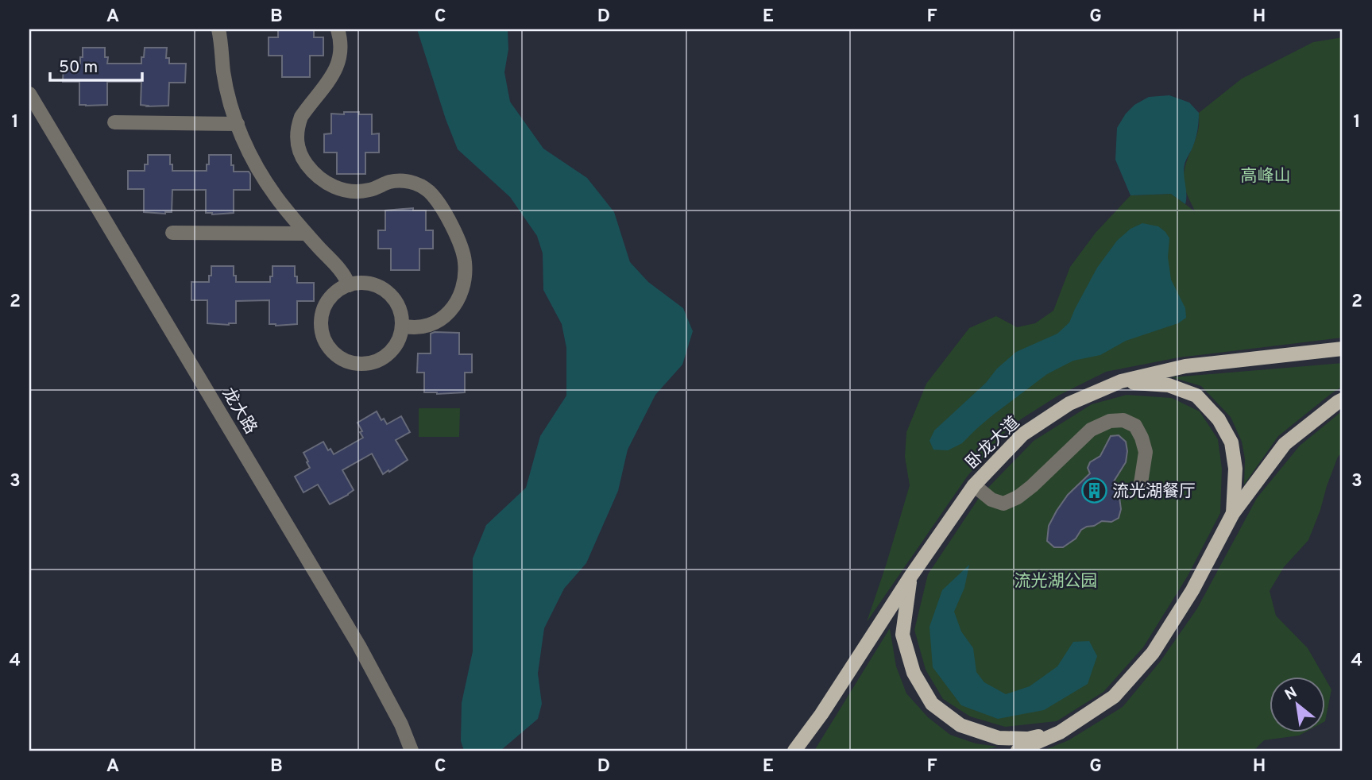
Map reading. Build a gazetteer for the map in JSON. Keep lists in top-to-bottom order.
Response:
{
  "streets": {
    "main road": ["卧龙大道"],
    "street": ["龙大路"]
  },
  "parks": ["高峰山", "流光湖公园"],
  "places": {
    "building": ["流光湖餐厅"]
  },
  "scale_bar": "50 m",
  "north": "top left",
  "grid": {
    "columns": [
      "A",
      "B",
      "C",
      "D",
      "E",
      "F",
      "G",
      "H"
    ],
    "rows": [
      "1",
      "2",
      "3",
      "4"
    ]
  }
}
